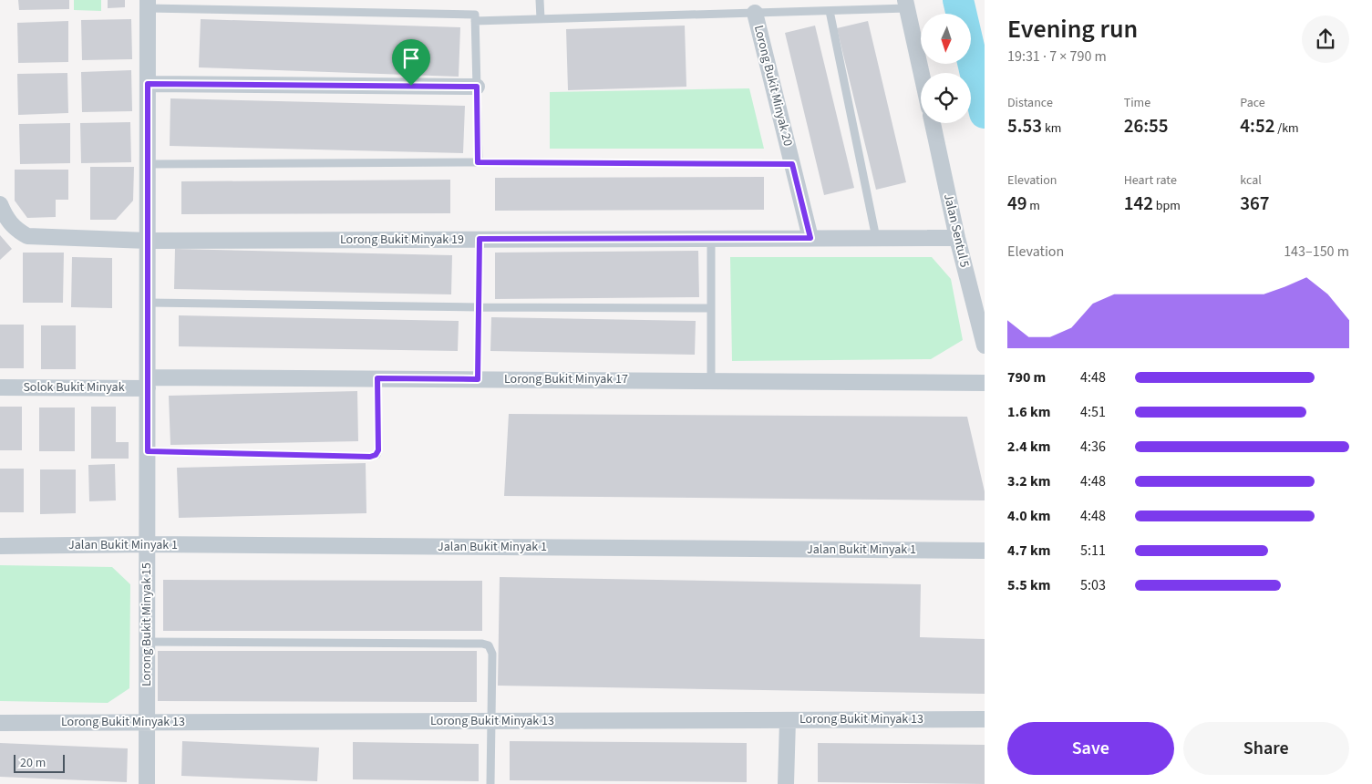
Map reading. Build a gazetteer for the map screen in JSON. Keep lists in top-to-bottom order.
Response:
{
  "streets": {
    "street": [
      "Lorong Bukit Minyak 20",
      "Jalan Sentul 5",
      "Lorong Bukit Minyak 19",
      "Lorong Bukit Minyak 17",
      "Solok Bukit Minyak",
      "Jalan Bukit Minyak 1",
      "Lorong Bukit Minyak 15",
      "Lorong Bukit Minyak 13"
    ]
  },
  "crossings": [
    ["Lorong Bukit Minyak 20", "Lorong Bukit Minyak 19"],
    ["Jalan Sentul 5", "Lorong Bukit Minyak 19"],
    ["Lorong Bukit Minyak 19", "Lorong Bukit Minyak 15"],
    ["Lorong Bukit Minyak 17", "Solok Bukit Minyak"],
    ["Lorong Bukit Minyak 17", "Lorong Bukit Minyak 15"],
    ["Solok Bukit Minyak", "Lorong Bukit Minyak 15"],
    ["Jalan Bukit Minyak 1", "Lorong Bukit Minyak 15"],
    ["Lorong Bukit Minyak 15", "Lorong Bukit Minyak 13"]
  ],
  "scale_bar": "20 m",
  "north": "bottom",
  "page": {
    "heading": ["Evening run", "19:31 · 7 × 790 m"],
    "stats": [
      ["Distance", "5.53 km"],
      ["Time", "26:55"],
      ["Pace", "4:52 /km"],
      ["Elevation", "49 m"],
      ["Heart rate", "142 bpm"],
      ["kcal", "367"]
    ],
    "chart": ["Elevation", "143–150 m"],
    "list": [
      {
        "name": "790 m",
        "note": "4:48"
      },
      {
        "name": "1.6 km",
        "note": "4:51"
      },
      {
        "name": "2.4 km",
        "note": "4:36"
      },
      {
        "name": "3.2 km",
        "note": "4:48"
      },
      {
        "name": "4.0 km",
        "note": "4:48"
      },
      {
        "name": "4.7 km",
        "note": "5:11"
      },
      {
        "name": "5.5 km",
        "note": "5:03"
      }
    ],
    "buttons": ["Save", "Share"],
    "scale": "20 m"
  }
}
